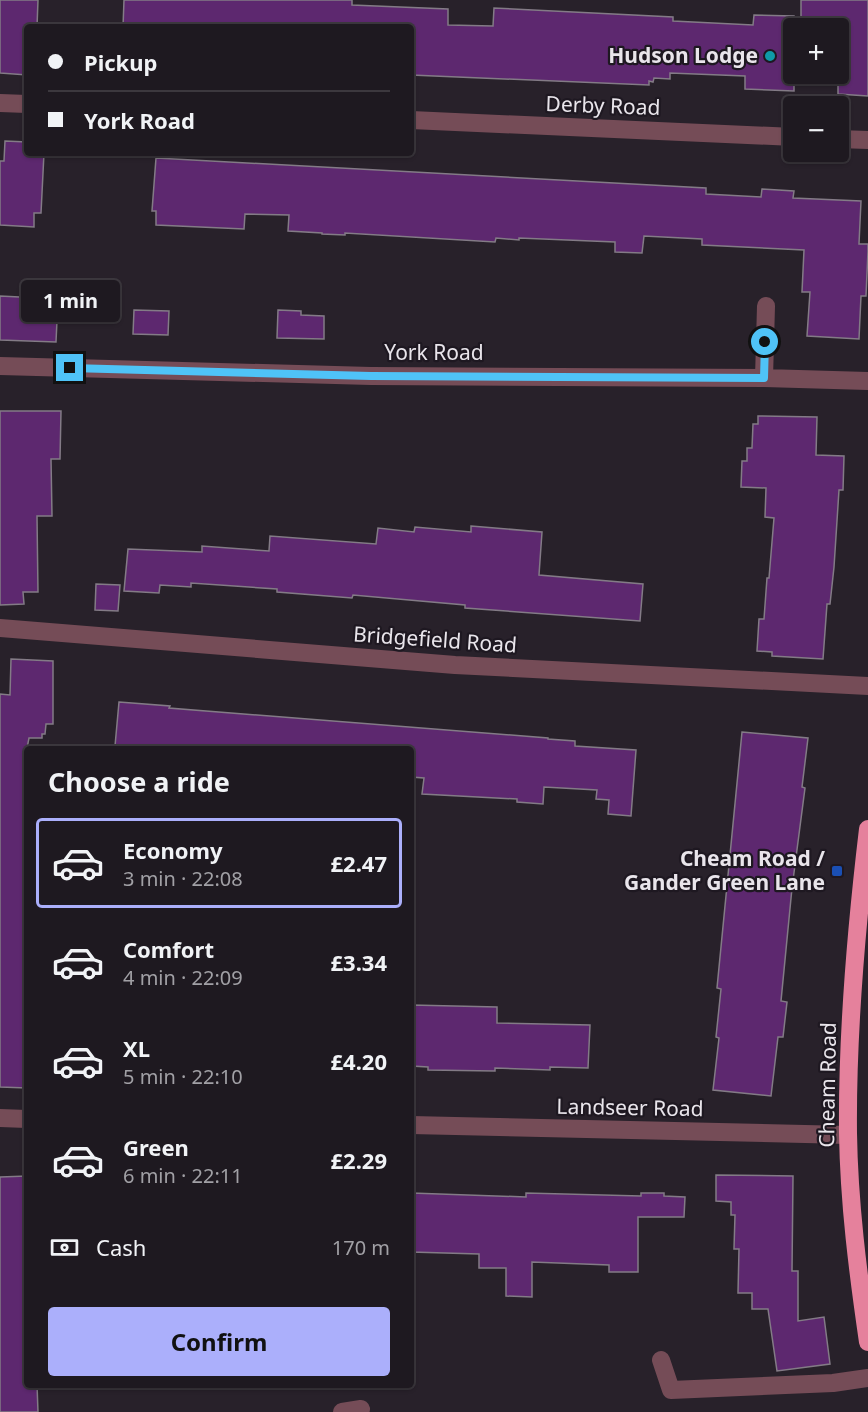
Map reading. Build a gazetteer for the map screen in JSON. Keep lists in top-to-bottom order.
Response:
{
  "streets": {
    "highway": ["Cheam Road"],
    "street": [
      "Derby Road",
      "York Road",
      "Bridgefield Road",
      "Landseer Road"
    ]
  },
  "crossings": [
    ["Cheam Road", "Landseer Road"]
  ],
  "places": {
    "other": ["Hudson Lodge"],
    "transit": ["Cheam Road / Gander Green Lane"]
  },
  "page": {
    "map_buttons": ["+", "−"],
    "banner": ["Pickup", "York Road"],
    "bubble": "1 min",
    "heading": "Choose a ride",
    "list": [
      {
        "name": "Economy",
        "note": "3 min · 22:08",
        "value": "£2.47"
      },
      {
        "name": "Comfort",
        "note": "4 min · 22:09",
        "value": "£3.34"
      },
      {
        "name": "XL",
        "note": "5 min · 22:10",
        "value": "£4.20"
      },
      {
        "name": "Green",
        "note": "6 min · 22:11",
        "value": "£2.29"
      }
    ],
    "pay": ["Cash", "170 m"],
    "buttons": "Confirm"
  }
}
